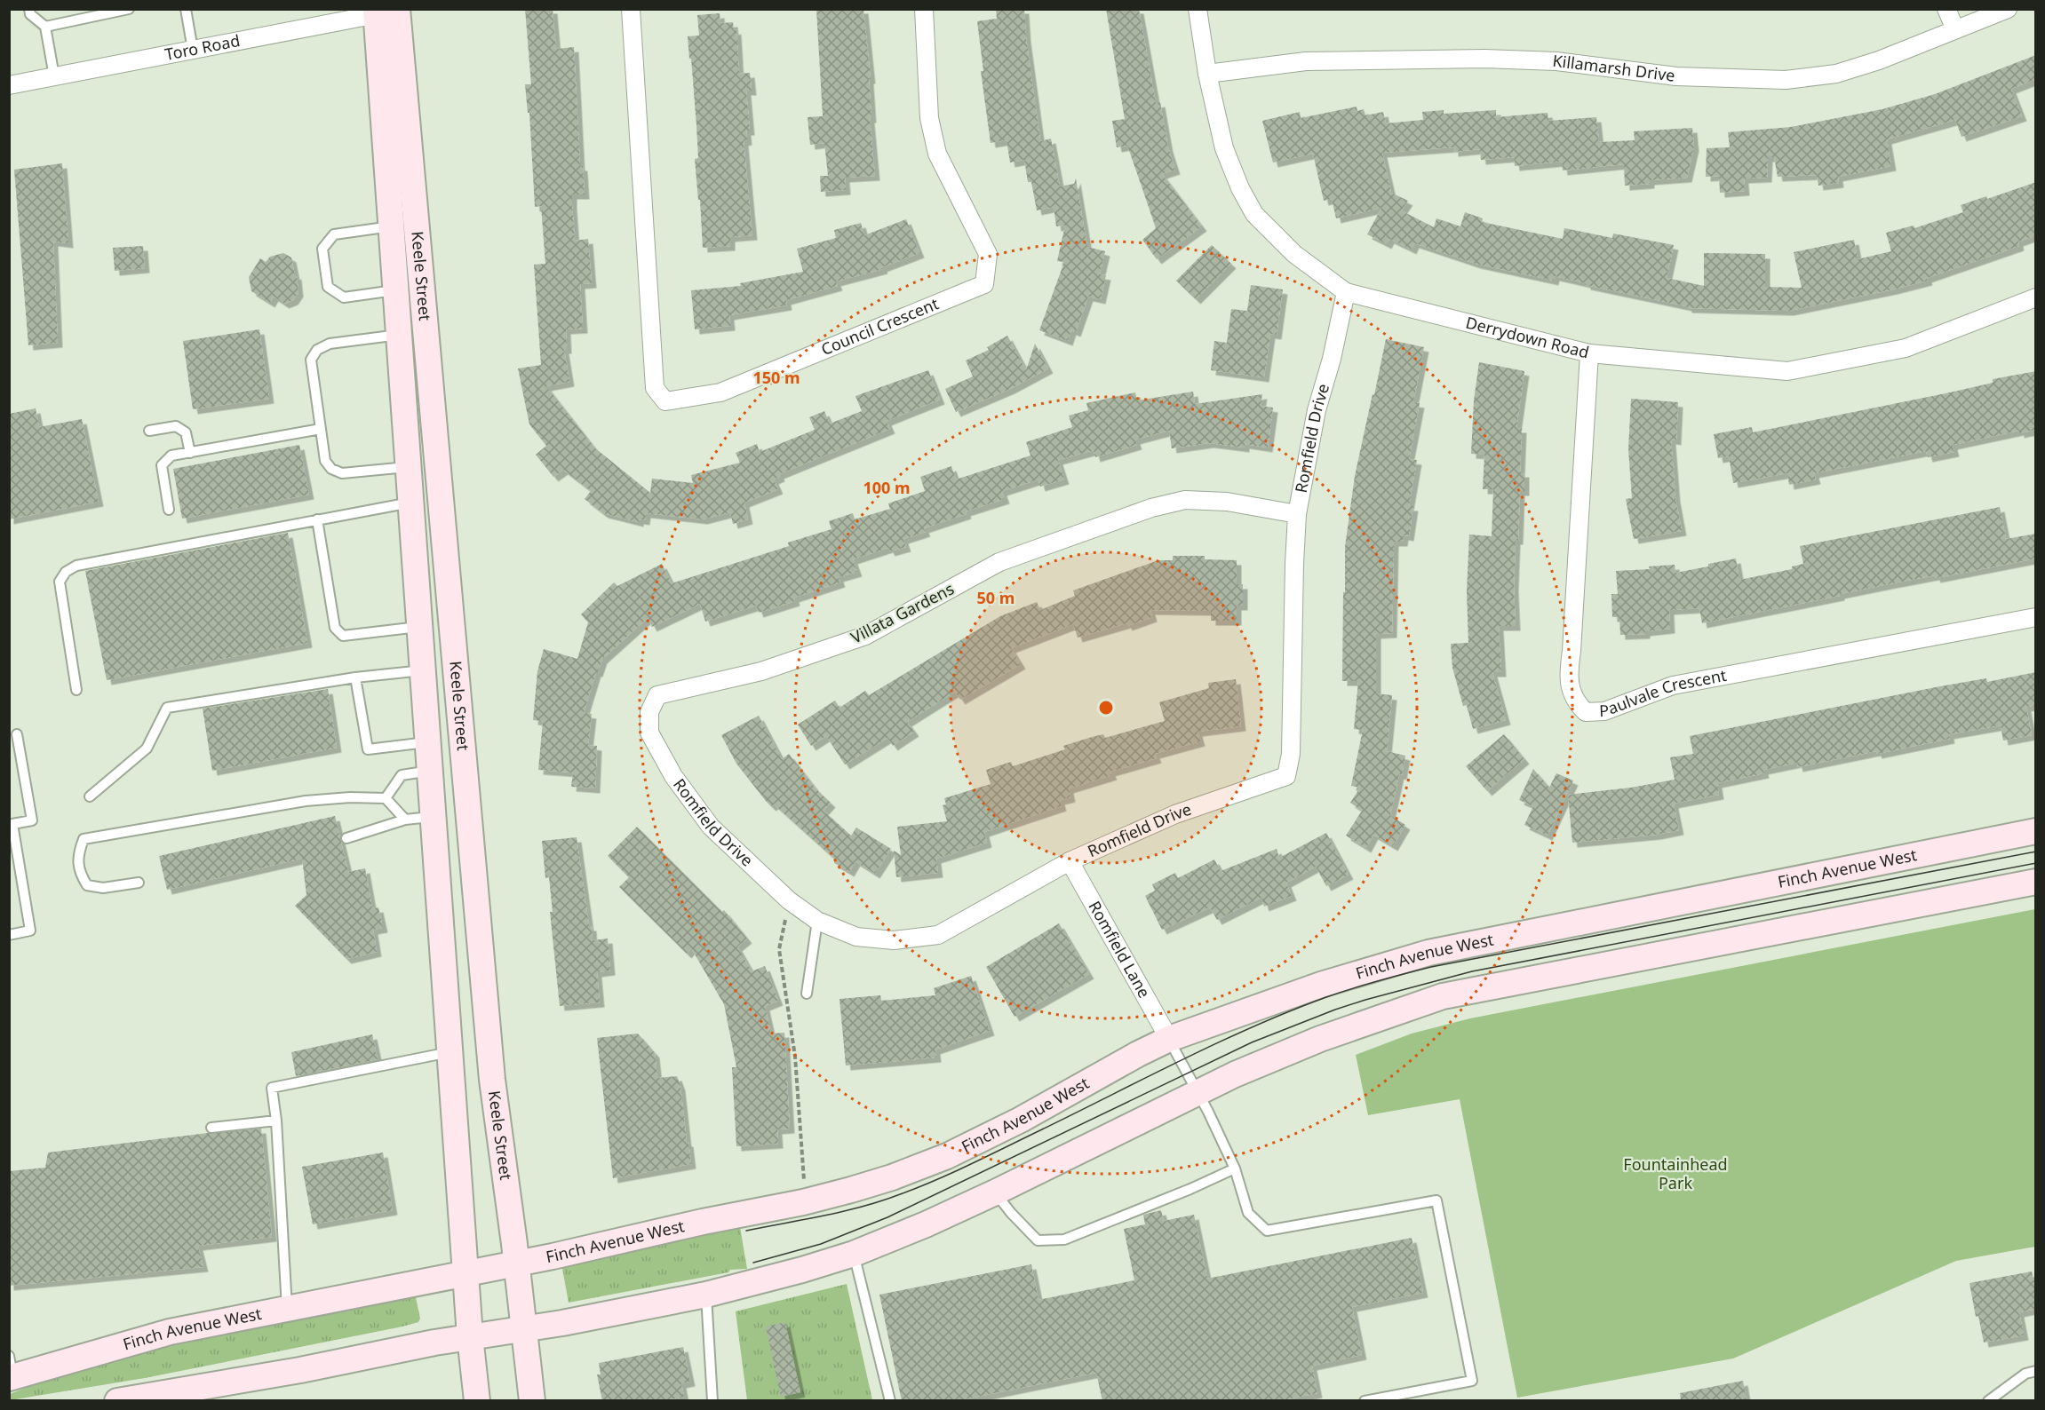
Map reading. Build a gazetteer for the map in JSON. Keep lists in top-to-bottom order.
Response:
{
  "streets": {
    "main road": ["Keele Street", "Finch Avenue West"],
    "street": [
      "Toro Road",
      "Killamarsh Drive",
      "Council Crescent",
      "Derrydown Road",
      "Romfield Drive",
      "Villata Gardens",
      "Paulvale Crescent",
      "Romfield Lane"
    ]
  },
  "crossings": [
    ["Toro Road", "Keele Street"],
    ["Killamarsh Drive", "Derrydown Road"],
    ["Keele Street", "Finch Avenue West"],
    ["Derrydown Road", "Romfield Drive"],
    ["Derrydown Road", "Paulvale Crescent"],
    ["Romfield Drive", "Villata Gardens"],
    ["Romfield Drive", "Romfield Lane"],
    ["Finch Avenue West", "Romfield Lane"]
  ],
  "parks": ["Fountainhead Park"],
  "rings": ["150 m", "100 m", "50 m"]
}
